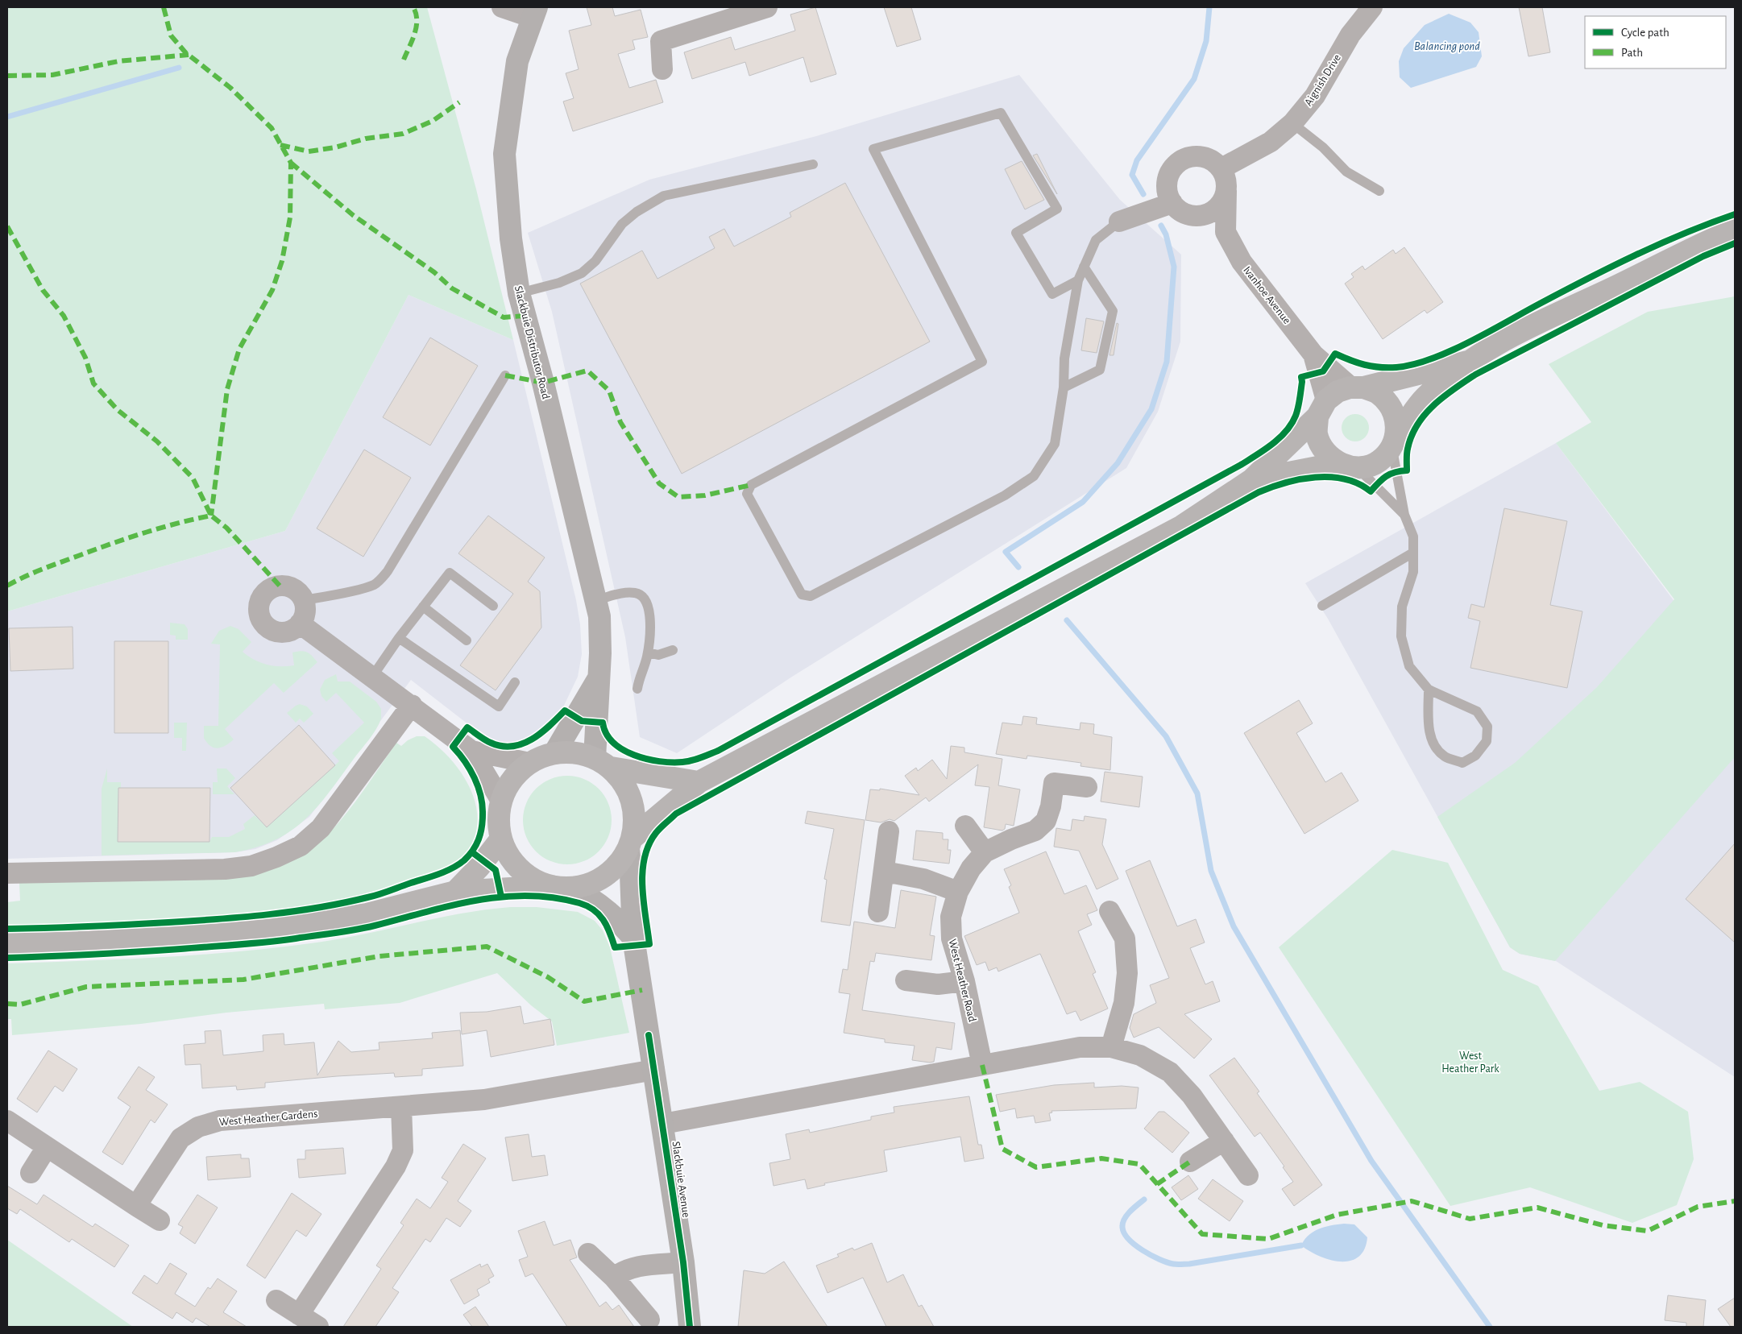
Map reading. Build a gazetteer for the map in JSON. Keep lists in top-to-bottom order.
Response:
{
  "streets": {
    "street": [
      "Aignish Drive",
      "Ivanhoe Avenue",
      "Slackbuie Distributor Road",
      "West Heather Road",
      "West Heather Gardens",
      "Slackbuie Avenue"
    ]
  },
  "crossings": [
    ["Aignish Drive", "Ivanhoe Avenue"],
    ["Slackbuie Distributor Road", "Slackbuie Avenue"],
    ["West Heather Gardens", "Slackbuie Avenue"]
  ],
  "water": ["Balancing pond"],
  "parks": ["West Heather Park"],
  "legend": ["Cycle path", "Path"]
}
